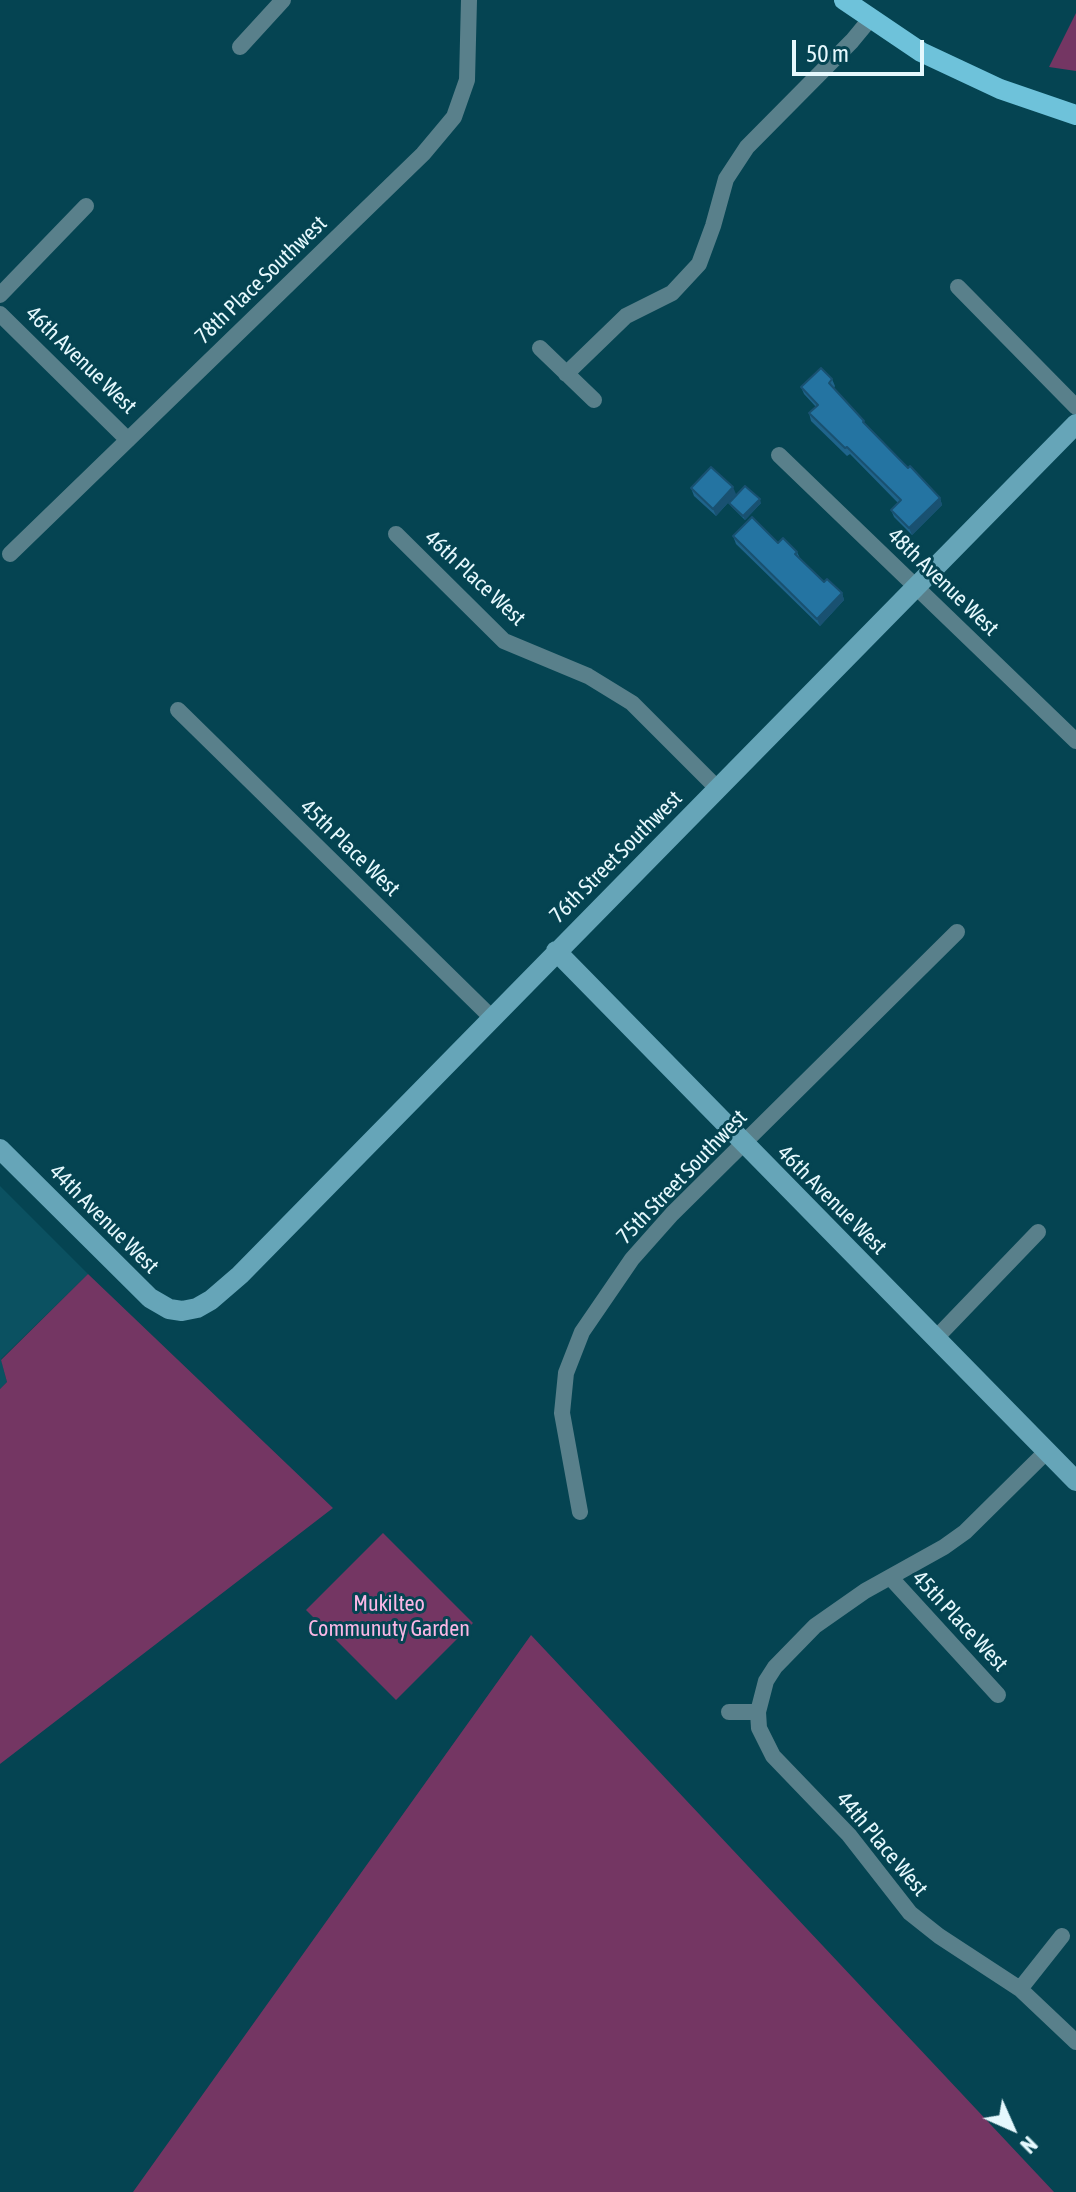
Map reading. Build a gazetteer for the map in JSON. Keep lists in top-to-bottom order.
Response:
{
  "streets": {
    "street": [
      "78th Place Southwest",
      "46th Avenue West",
      "46th Place West",
      "48th Avenue West",
      "45th Place West",
      "76th Street Southwest",
      "75th Street Southwest",
      "44th Avenue West",
      "44th Place West"
    ]
  },
  "crossings": [
    ["78th Place Southwest", "46th Avenue West"],
    ["46th Avenue West", "76th Street Southwest"],
    ["46th Avenue West", "75th Street Southwest"],
    ["46th Place West", "76th Street Southwest"],
    ["48th Avenue West", "76th Street Southwest"],
    ["45th Place West", "76th Street Southwest"],
    ["76th Street Southwest", "44th Avenue West"]
  ],
  "parks": ["Mukilteo Communuty Garden"],
  "scale_bar": "50 m",
  "north": "bottom right"
}
